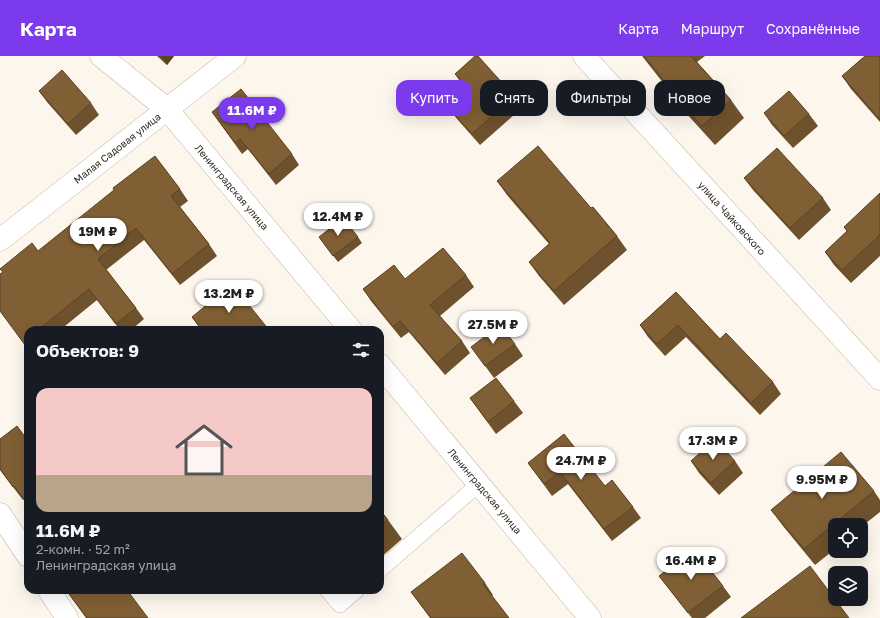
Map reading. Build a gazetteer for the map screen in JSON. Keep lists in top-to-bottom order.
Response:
{
  "streets": {
    "street": ["Малая Садовая улица", "Ленинградская улица", "улица Чайковского"]
  },
  "crossings": [
    ["Малая Садовая улица", "Ленинградская улица"]
  ],
  "page": {
    "header": "Карта",
    "nav": ["Карта", "Маршрут", "Сохранённые"],
    "chip": [
      "Купить",
      "Снять",
      "Фильтры",
      "Новое"
    ],
    "price": [
      "11.6M ₽",
      "12.4M ₽",
      "19M ₽",
      "13.2M ₽",
      "27.5M ₽",
      "17.3M ₽",
      "24.7M ₽",
      "9.95M ₽",
      "16.4M ₽"
    ],
    "heading": "Объектов: 9",
    "list": [
      {
        "name": "11.6M ₽",
        "note": "2-комн. · 52 m² · Ленинградская улица"
      }
    ]
  }
}
